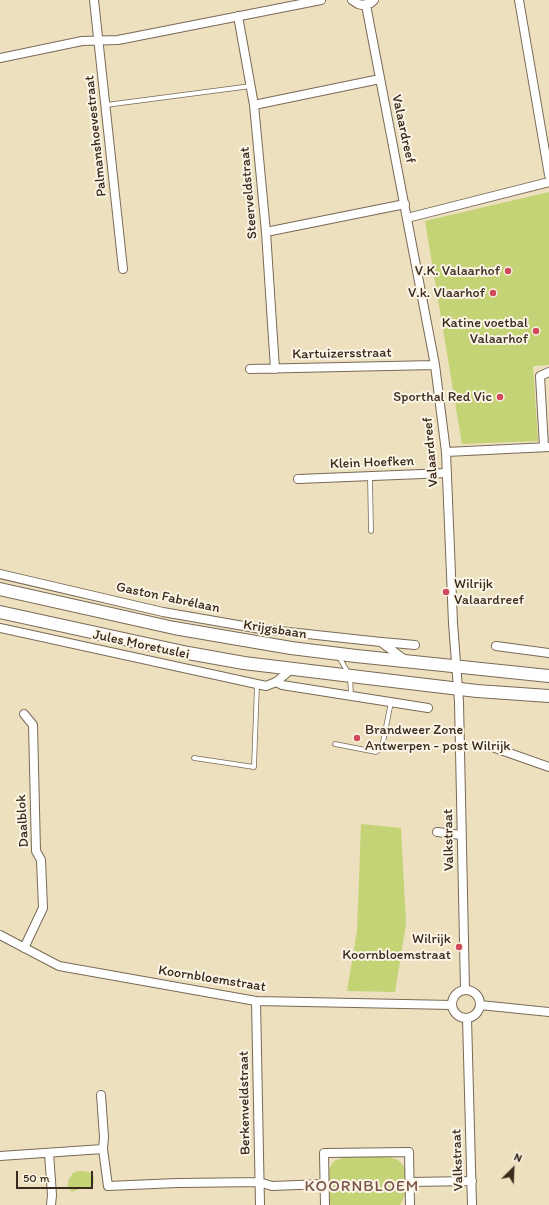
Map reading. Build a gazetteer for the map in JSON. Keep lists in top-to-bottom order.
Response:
{
  "streets": {
    "main road": ["Krijgsbaan"],
    "street": [
      "Valaardreef",
      "Palmanshoevestraat",
      "Steerveldstraat",
      "Kartuizersstraat",
      "Klein Hoefken",
      "Gaston Fabrélaan",
      "Jules Moretuslei",
      "Daalblok",
      "Valkstraat",
      "Koornbloemstraat",
      "Berkenveldstraat"
    ]
  },
  "crossings": [
    ["Valaardreef", "Kartuizersstraat"],
    ["Valaardreef", "Klein Hoefken"],
    ["Valaardreef", "Krijgsbaan"],
    ["Valaardreef", "Valkstraat"],
    ["Steerveldstraat", "Kartuizersstraat"],
    ["Daalblok", "Koornbloemstraat"],
    ["Valkstraat", "Koornbloemstraat"],
    ["Koornbloemstraat", "Berkenveldstraat"]
  ],
  "districts": ["KOORNBLOEM"],
  "places": [
    "V.K. Valaarhof",
    "V.k. Vlaarhof",
    "Katine voetbal Valaarhof",
    "Sporthal Red Vic",
    "Wilrijk Valaardreef",
    "Brandweer Zone Antwerpen - post Wilrijk",
    "Wilrijk Koornbloemstraat"
  ],
  "scale_bar": "50 m",
  "north": "top right"
}
